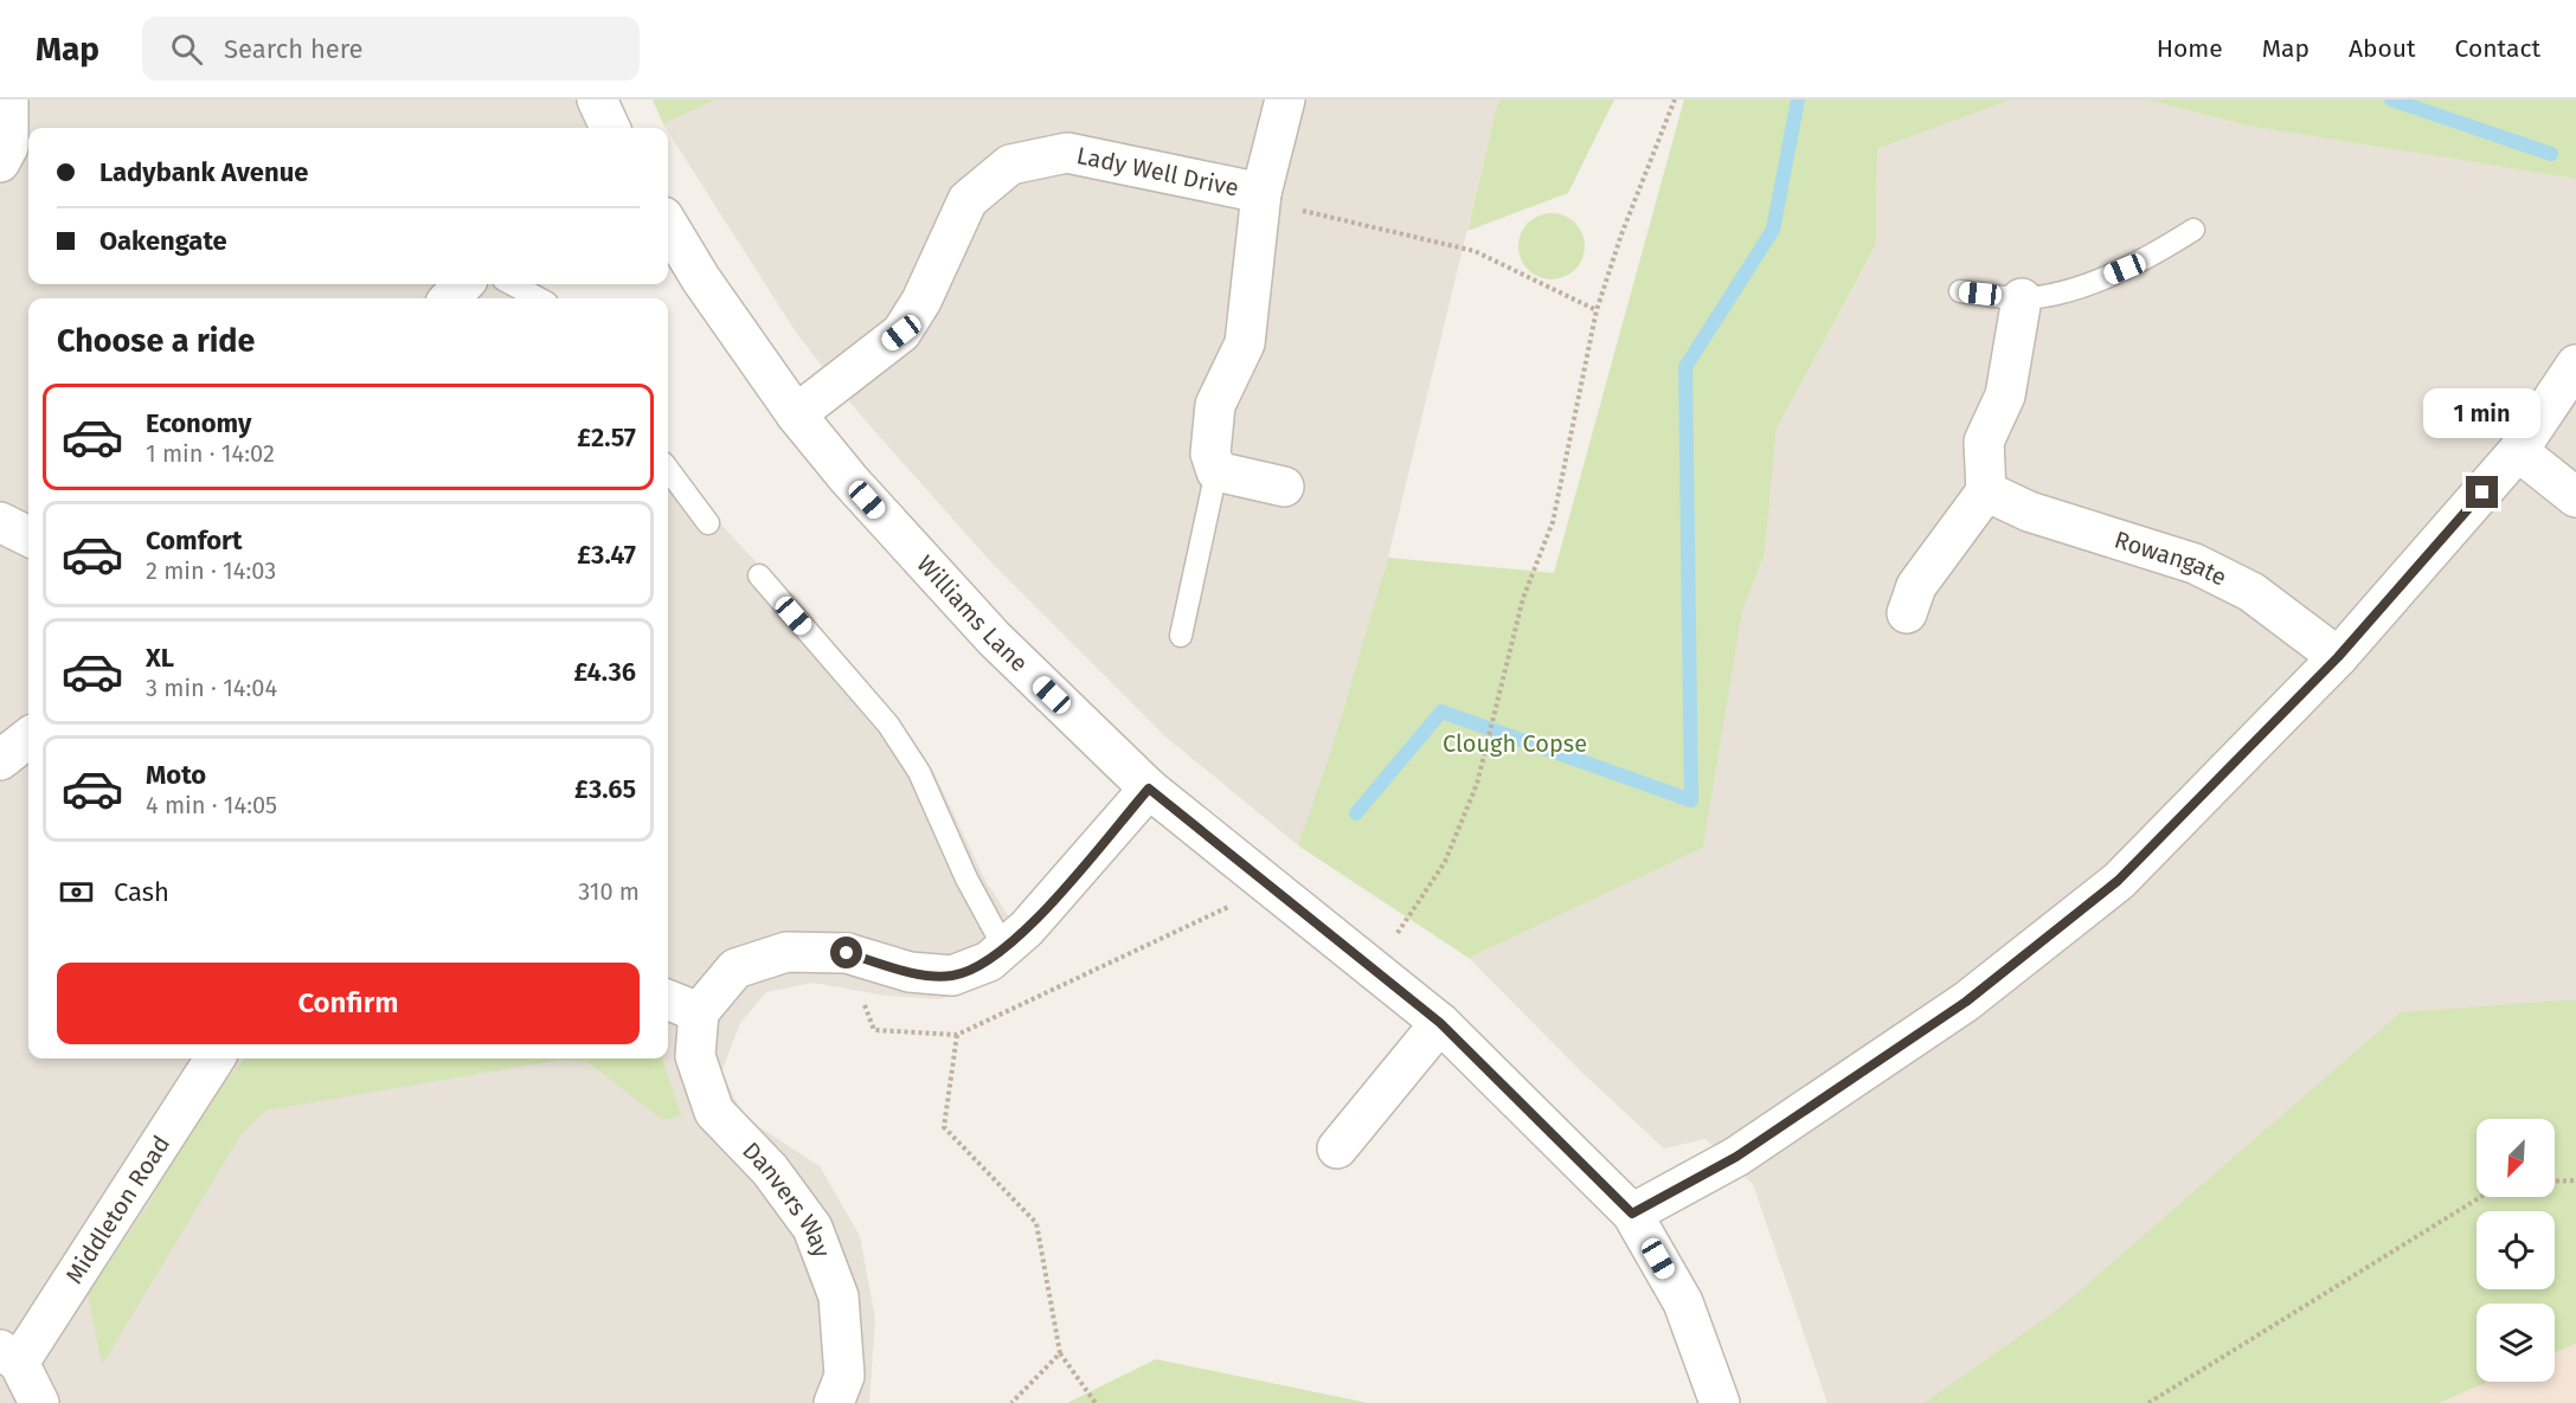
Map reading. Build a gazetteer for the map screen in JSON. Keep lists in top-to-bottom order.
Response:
{
  "streets": {
    "street": [
      "Lady Well Drive",
      "Rowangate",
      "Williams Lane",
      "Danvers Way",
      "Middleton Road"
    ]
  },
  "crossings": [
    ["Lady Well Drive", "Williams Lane"]
  ],
  "parks": ["Clough Copse"],
  "north": "bottom left",
  "page": {
    "header": "Map",
    "search": "Search here",
    "nav": [
      "Home",
      "Map",
      "About",
      "Contact"
    ],
    "banner": ["Ladybank Avenue", "Oakengate"],
    "heading": "Choose a ride",
    "list": [
      {
        "name": "Economy",
        "note": "1 min · 14:02",
        "value": "£2.57"
      },
      {
        "name": "Comfort",
        "note": "2 min · 14:03",
        "value": "£3.47"
      },
      {
        "name": "XL",
        "note": "3 min · 14:04",
        "value": "£4.36"
      },
      {
        "name": "Moto",
        "note": "4 min · 14:05",
        "value": "£3.65"
      }
    ],
    "bubble": "1 min",
    "pay": ["Cash", "310 m"],
    "buttons": "Confirm"
  }
}
